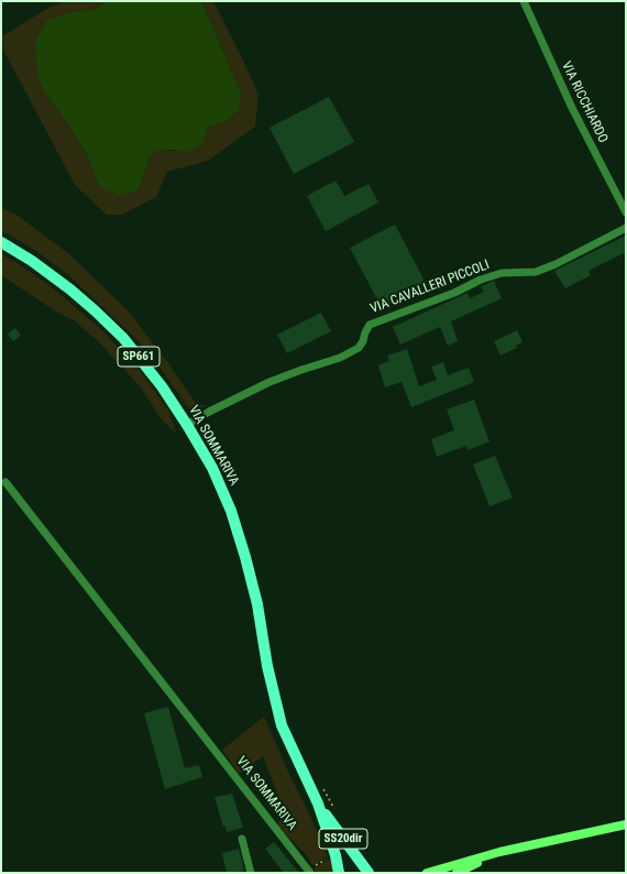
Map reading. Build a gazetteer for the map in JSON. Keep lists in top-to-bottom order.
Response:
{
  "streets": {
    "main road": ["SP661", "VIA SOMMARIVA", "SS20dir"],
    "street": ["VIA RICCHIARDO", "VIA CAVALLERI PICCOLI"]
  },
  "crossings": [
    ["VIA CAVALLERI PICCOLI", "VIA SOMMARIVA"],
    ["VIA SOMMARIVA", "SS20dir"]
  ]
}
